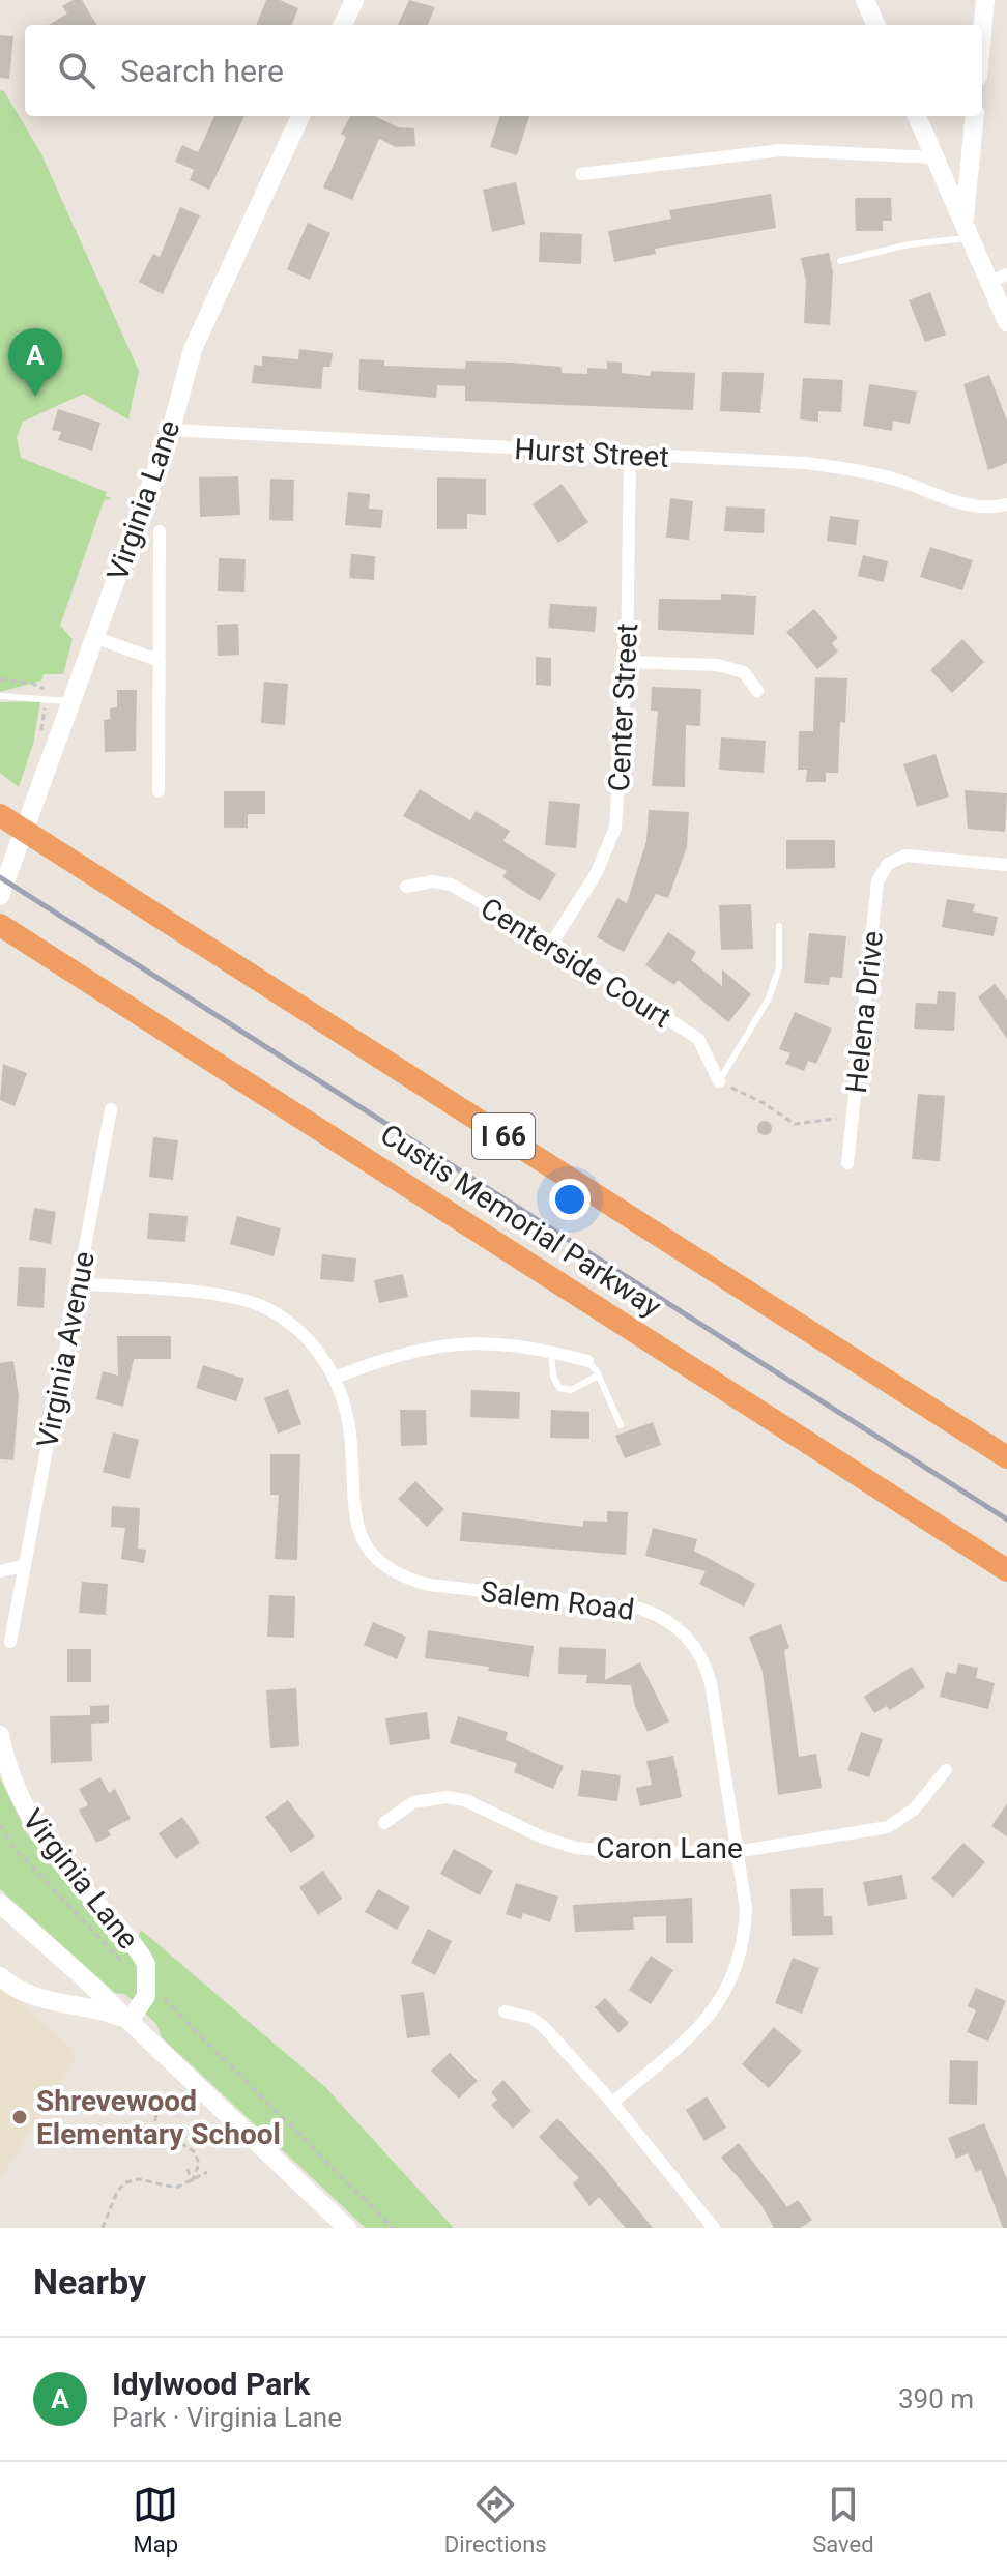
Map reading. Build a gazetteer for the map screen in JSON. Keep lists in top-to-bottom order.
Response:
{
  "streets": {
    "highway": ["I 66", "Custis Memorial Parkway"],
    "street": [
      "Hurst Street",
      "Virginia Lane",
      "Center Street",
      "Centerside Court",
      "Helena Drive",
      "Virginia Avenue",
      "Salem Road",
      "Caron Lane"
    ]
  },
  "crossings": [
    ["Hurst Street", "Virginia Lane"],
    ["Hurst Street", "Center Street"],
    ["Center Street", "Centerside Court"],
    ["Virginia Avenue", "Salem Road"],
    ["Salem Road", "Caron Lane"]
  ],
  "places": ["Shrevewood Elementary School"],
  "page": {
    "search": "Search here",
    "pins": "A",
    "heading": "Nearby",
    "list": [
      {
        "mark": "A",
        "name": "Idylwood Park",
        "note": "Park · Virginia Lane",
        "value": "390 m"
      }
    ],
    "nav": ["Map", "Directions", "Saved"]
  }
}
